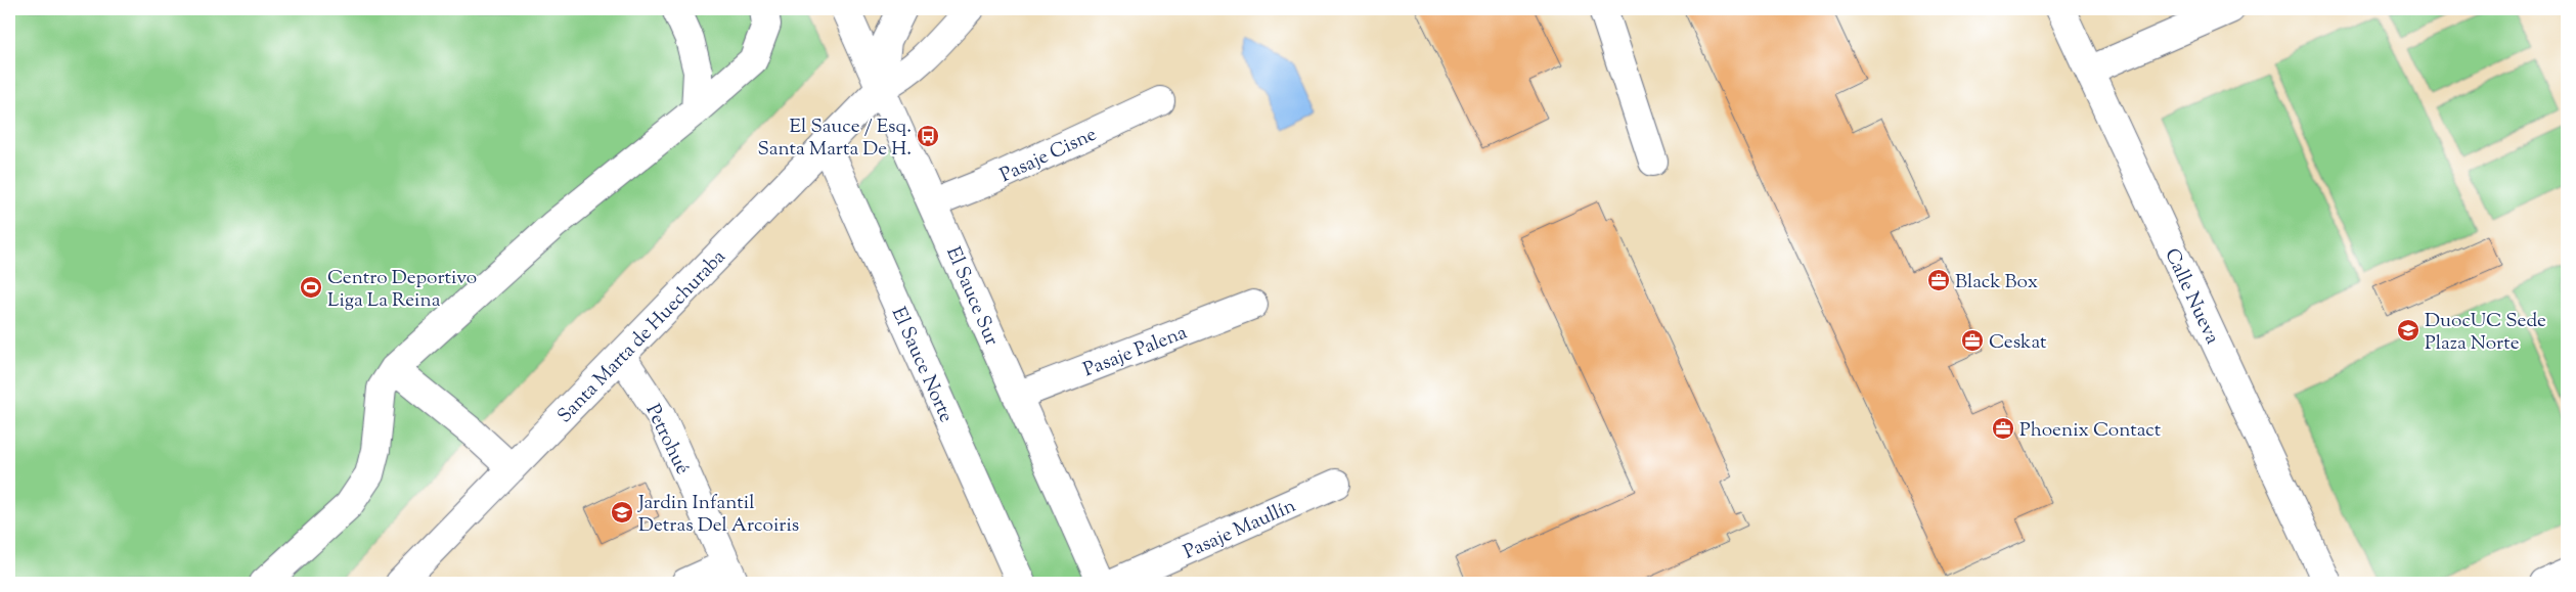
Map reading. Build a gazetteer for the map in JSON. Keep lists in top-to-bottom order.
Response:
{
  "streets": {
    "street": [
      "Pasaje Cisne",
      "El Sauce Sur",
      "Calle Nueva",
      "Santa Marta de Huechuraba",
      "Pasaje Palena",
      "El Sauce Norte",
      "Petrohué",
      "Pasaje Maullín"
    ]
  },
  "crossings": [
    ["Pasaje Cisne", "El Sauce Sur"],
    ["El Sauce Sur", "Santa Marta de Huechuraba"],
    ["El Sauce Sur", "Pasaje Palena"],
    ["Santa Marta de Huechuraba", "El Sauce Norte"],
    ["Santa Marta de Huechuraba", "Petrohué"]
  ],
  "places": {
    "bus stop": ["El Sauce / Esq. Santa Marta De H."],
    "office": ["Black Box", "Ceskat", "Phoenix Contact"],
    "sports": ["Centro Deportivo Liga La Reina"],
    "school or university": ["DuocUC Sede Plaza Norte", "Jardin Infantil Detras Del Arcoiris"]
  }
}
